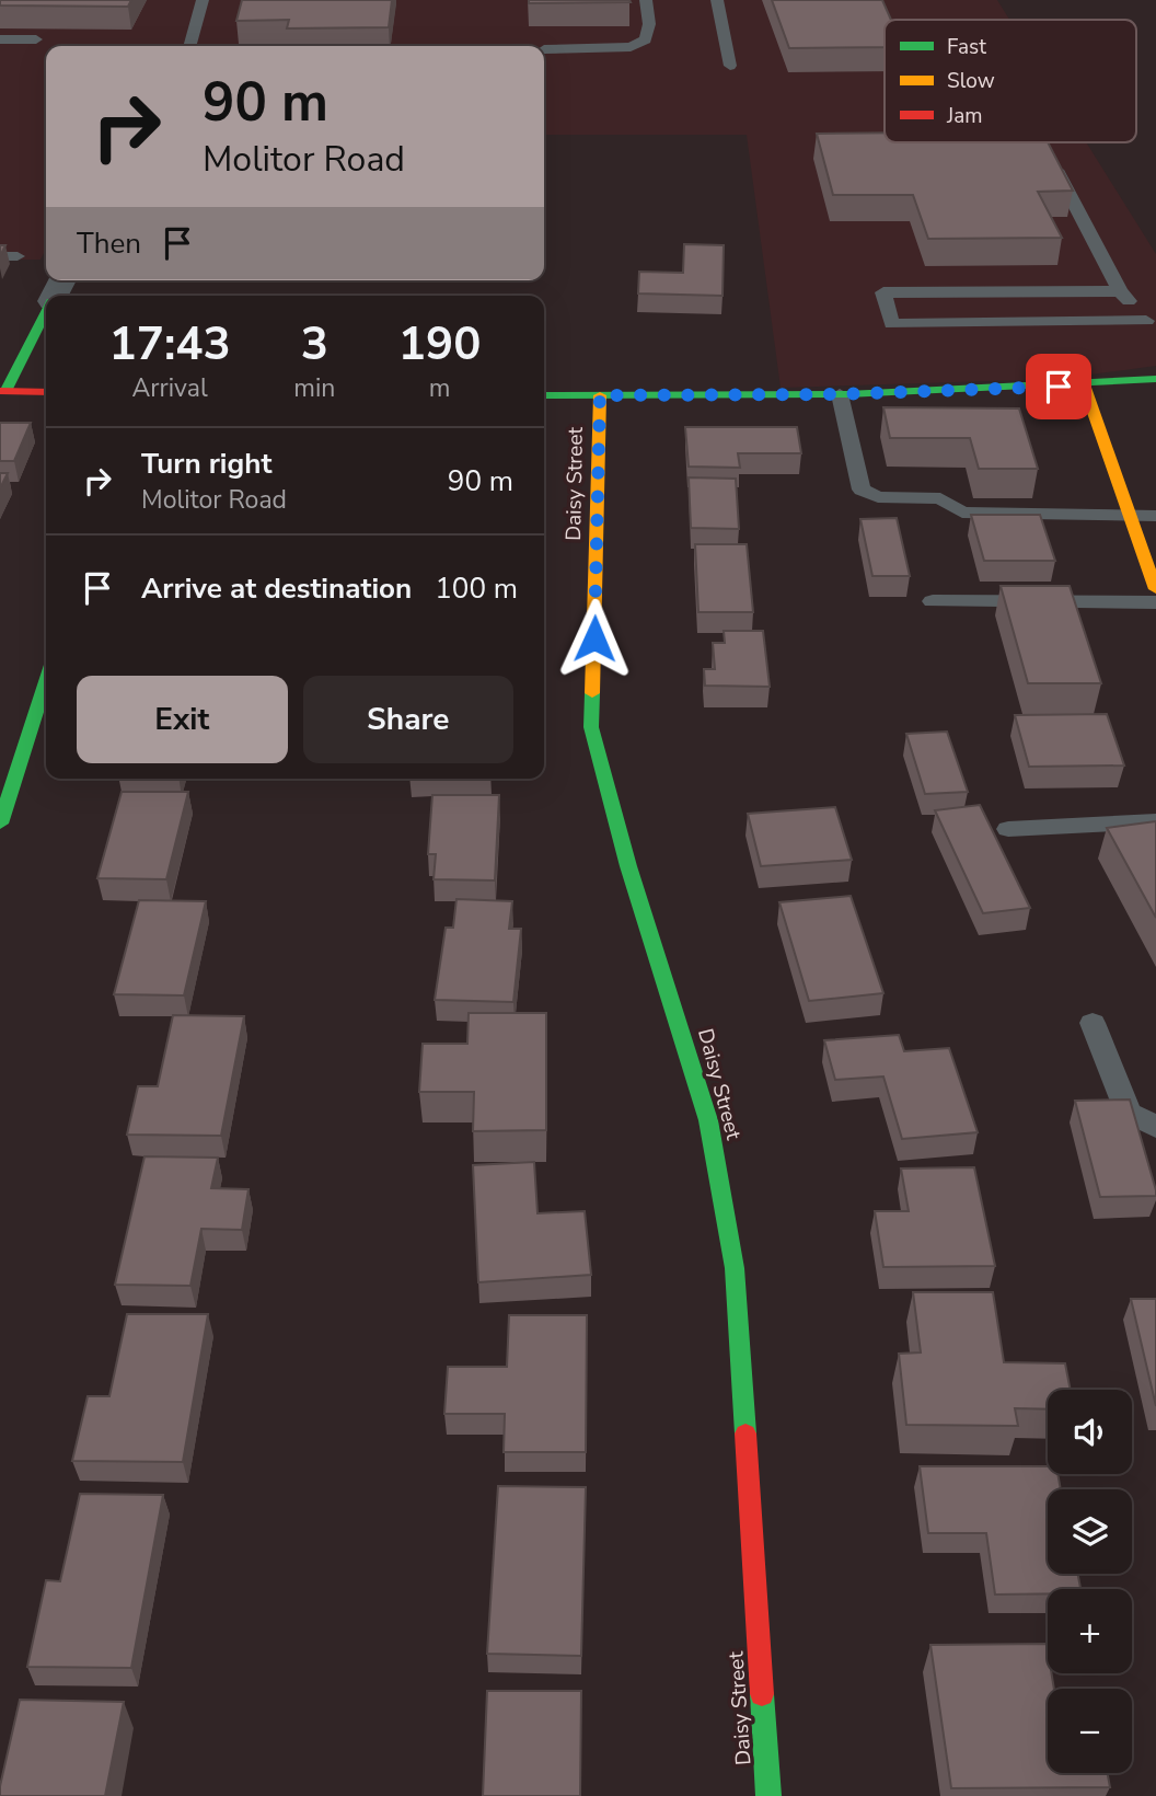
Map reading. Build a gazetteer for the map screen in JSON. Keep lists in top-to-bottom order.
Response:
{
  "streets": {
    "street": ["Daisy Street"]
  },
  "legend": ["Fast", "Slow", "Jam"],
  "page": {
    "turn": ["90 m", "Molitor Road"],
    "then": "Then",
    "eta": [
      "17:43",
      "Arrival",
      "3",
      "min",
      "190",
      "m"
    ],
    "list": [
      {
        "name": "Turn right",
        "note": "Molitor Road",
        "value": "90 m"
      },
      {
        "name": "Arrive at destination",
        "value": "100 m"
      }
    ],
    "buttons": ["Exit", "Share"],
    "map_buttons": ["+", "−"]
  }
}
